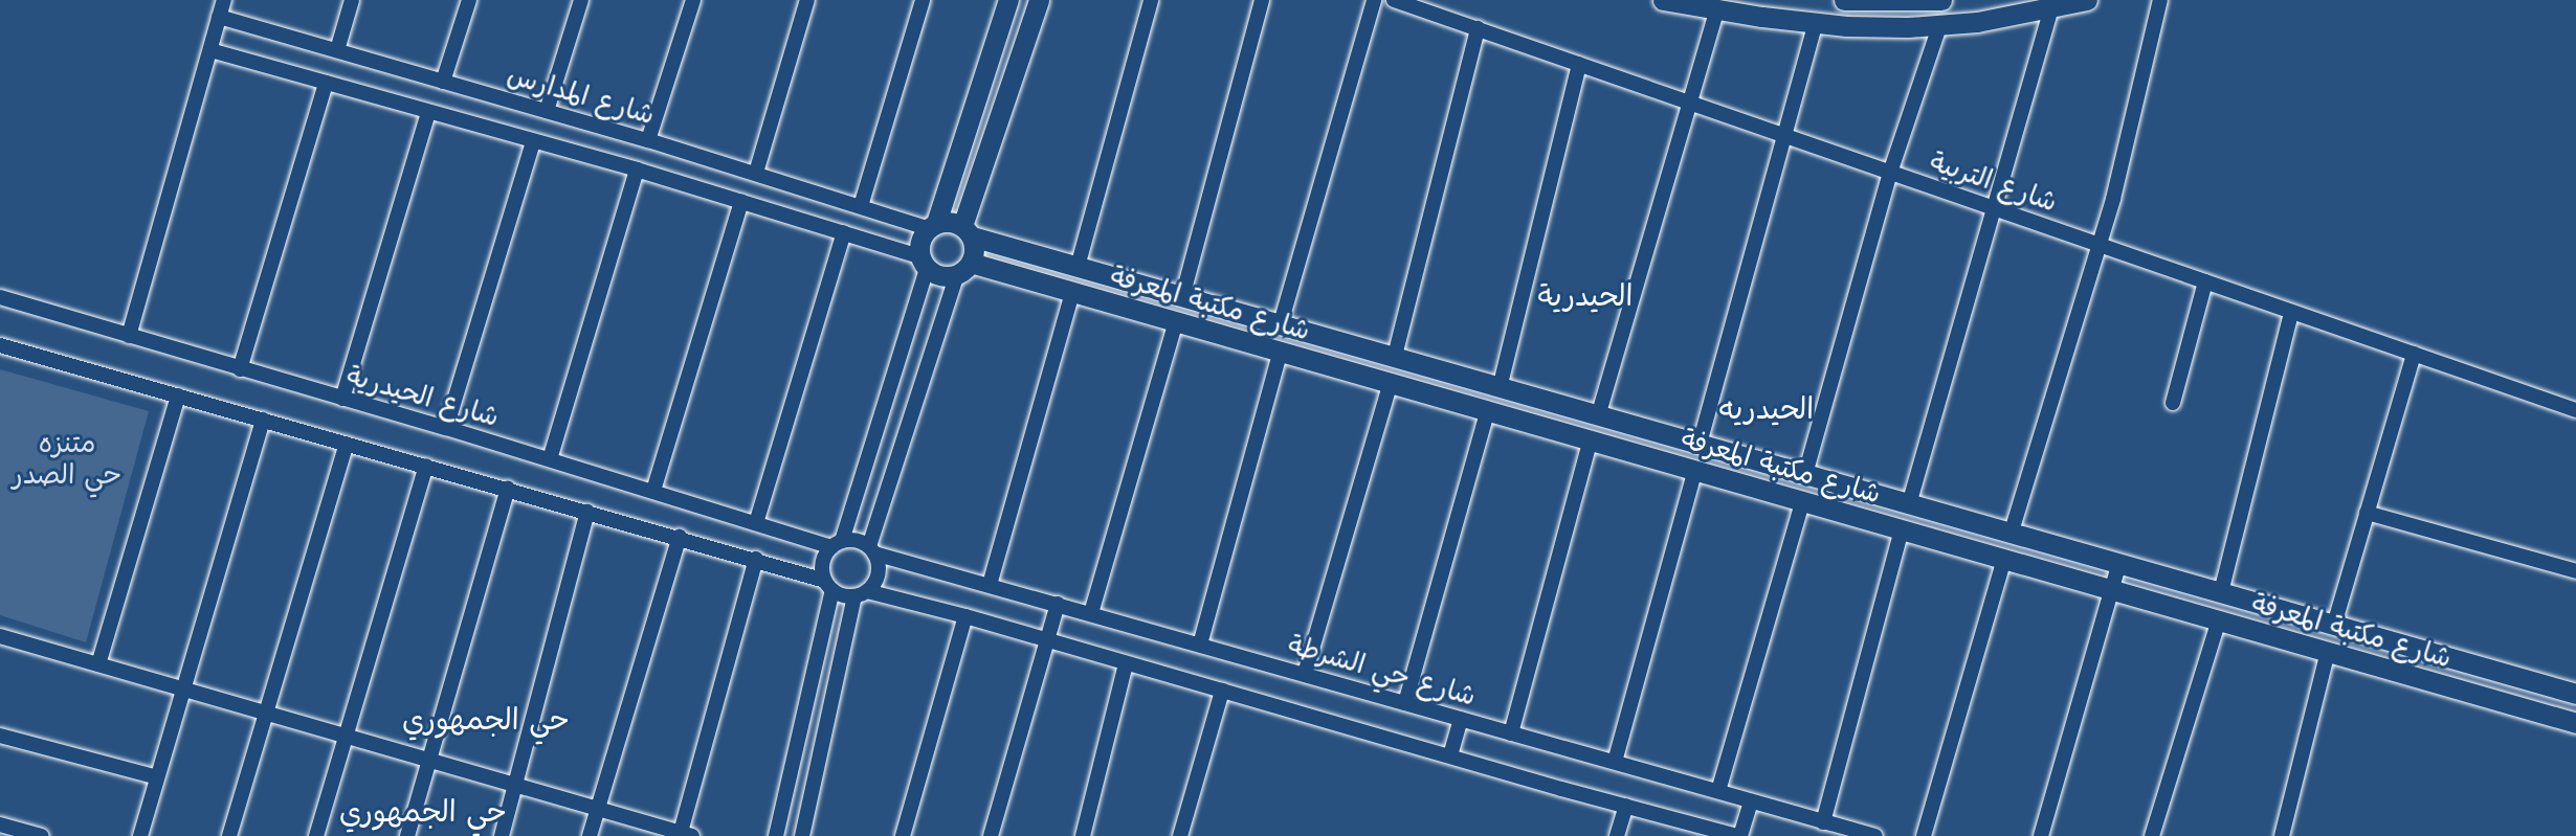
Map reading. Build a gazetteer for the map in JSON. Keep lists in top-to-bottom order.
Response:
{
  "streets": {
    "street": [
      "شارع المدارس",
      "شارع التربية",
      "شارع مكتبة المعرفة",
      "شارع الحيدرية",
      "شارع حي الشرطة"
    ]
  },
  "crossings": [
    ["شارع المدارس", "شارع مكتبة المعرفة"],
    ["شارع الحيدرية", "شارع حي الشرطة"]
  ],
  "districts": [
    "الحيدرية",
    "الحيدريه",
    "حي الجمهوري",
    "حي الجمهوري"
  ],
  "parks": ["متنزه حي الصدر"]
}
